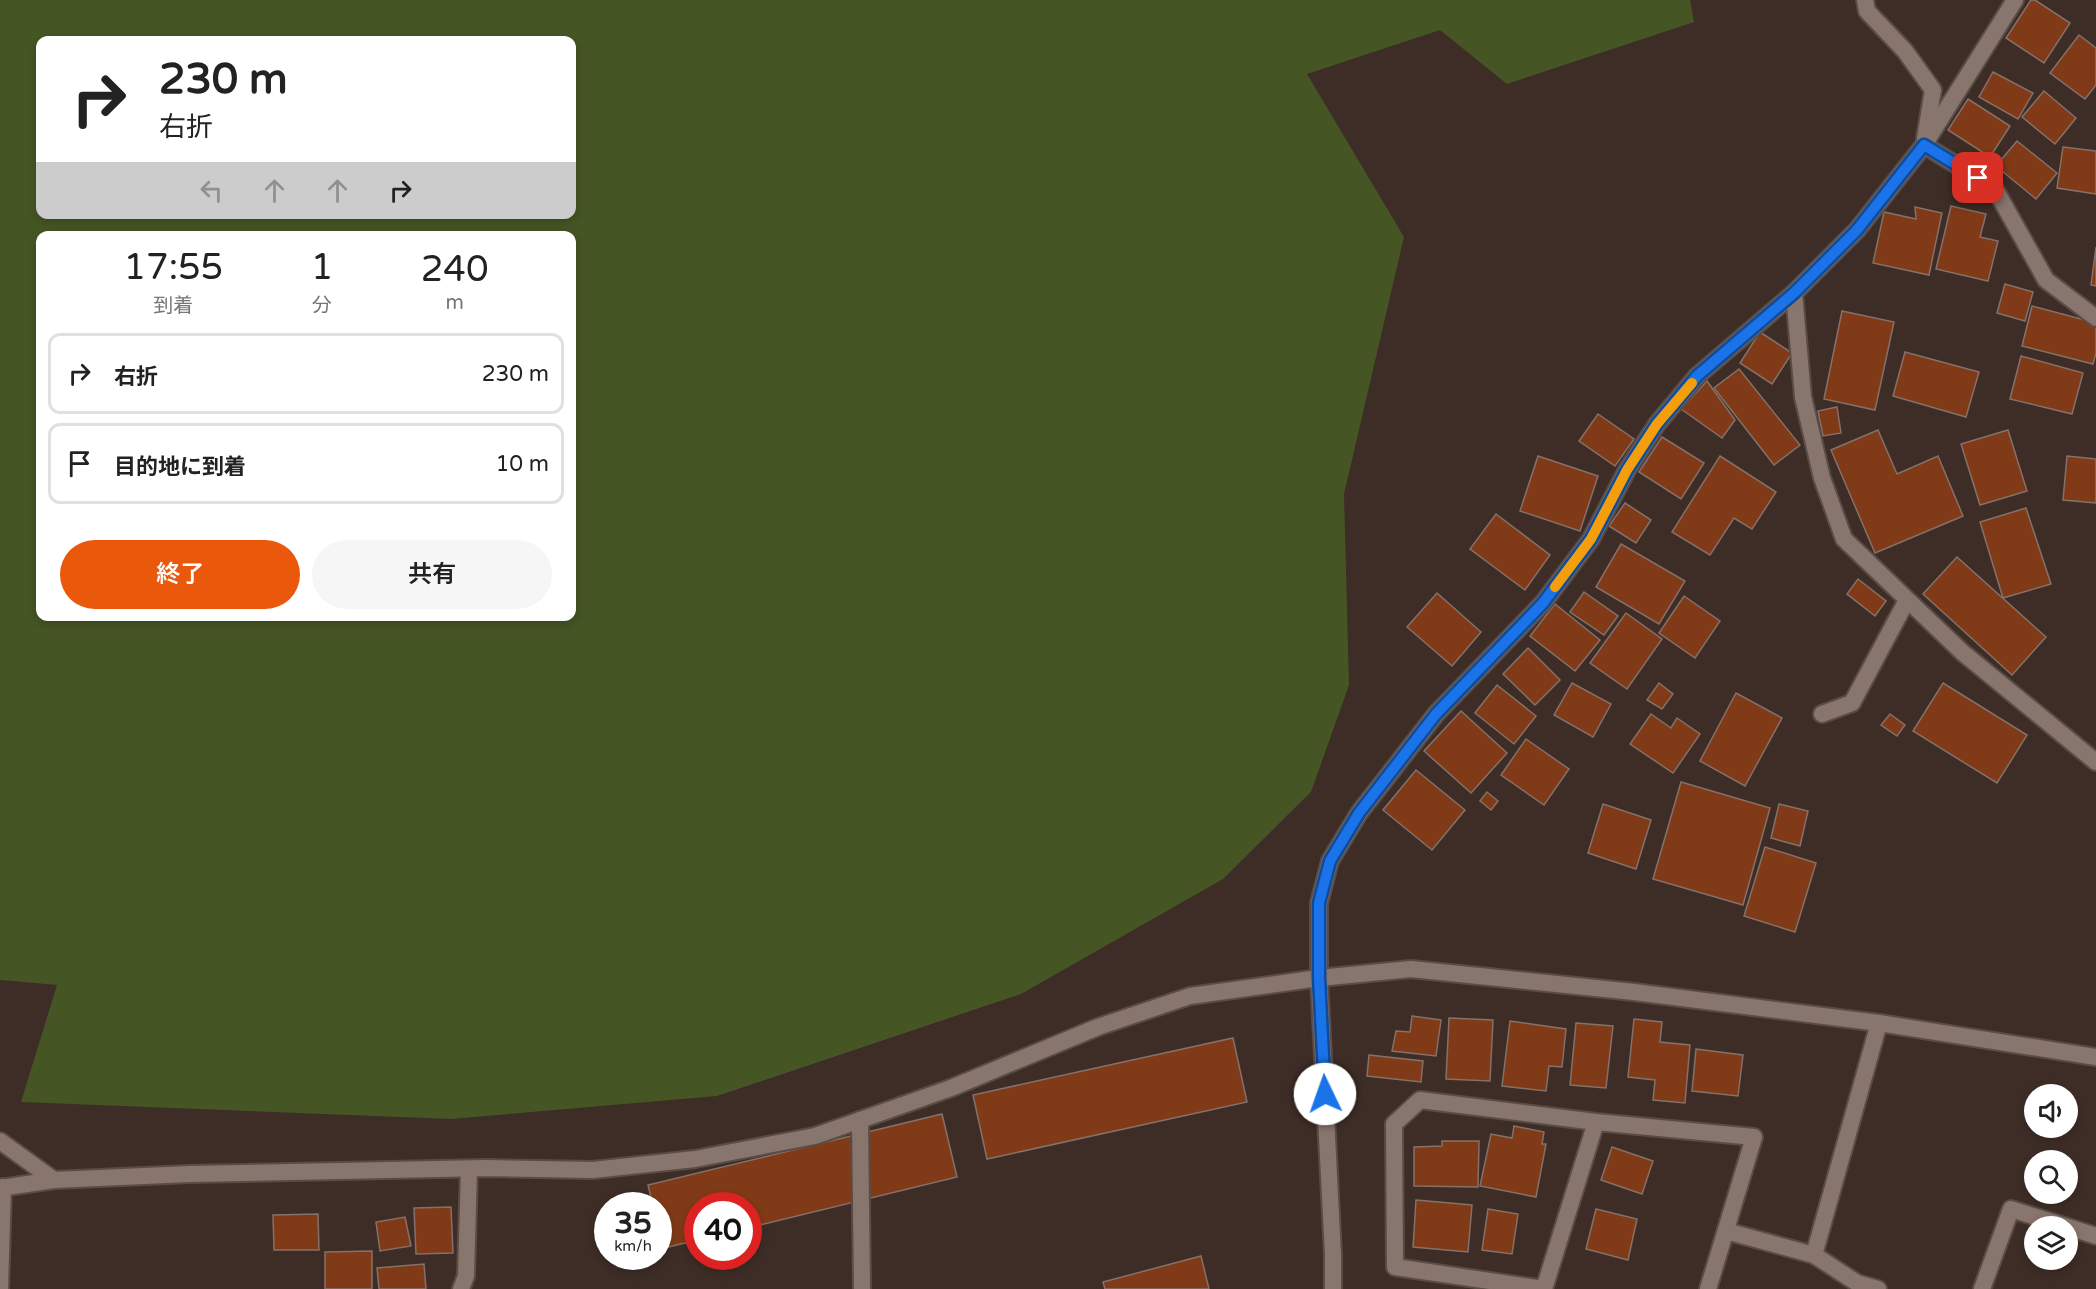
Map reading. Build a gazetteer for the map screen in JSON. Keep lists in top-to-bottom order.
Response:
{
  "page": {
    "turn": ["230 m", "右折"],
    "eta": [
      "17:55",
      "到着",
      "1",
      "分",
      "240",
      "m"
    ],
    "list": [
      {
        "name": "右折",
        "value": "230 m"
      },
      {
        "name": "目的地に到着",
        "value": "10 m"
      }
    ],
    "buttons": ["終了", "共有"],
    "speed": "35 km/h",
    "limit": "40"
  }
}
